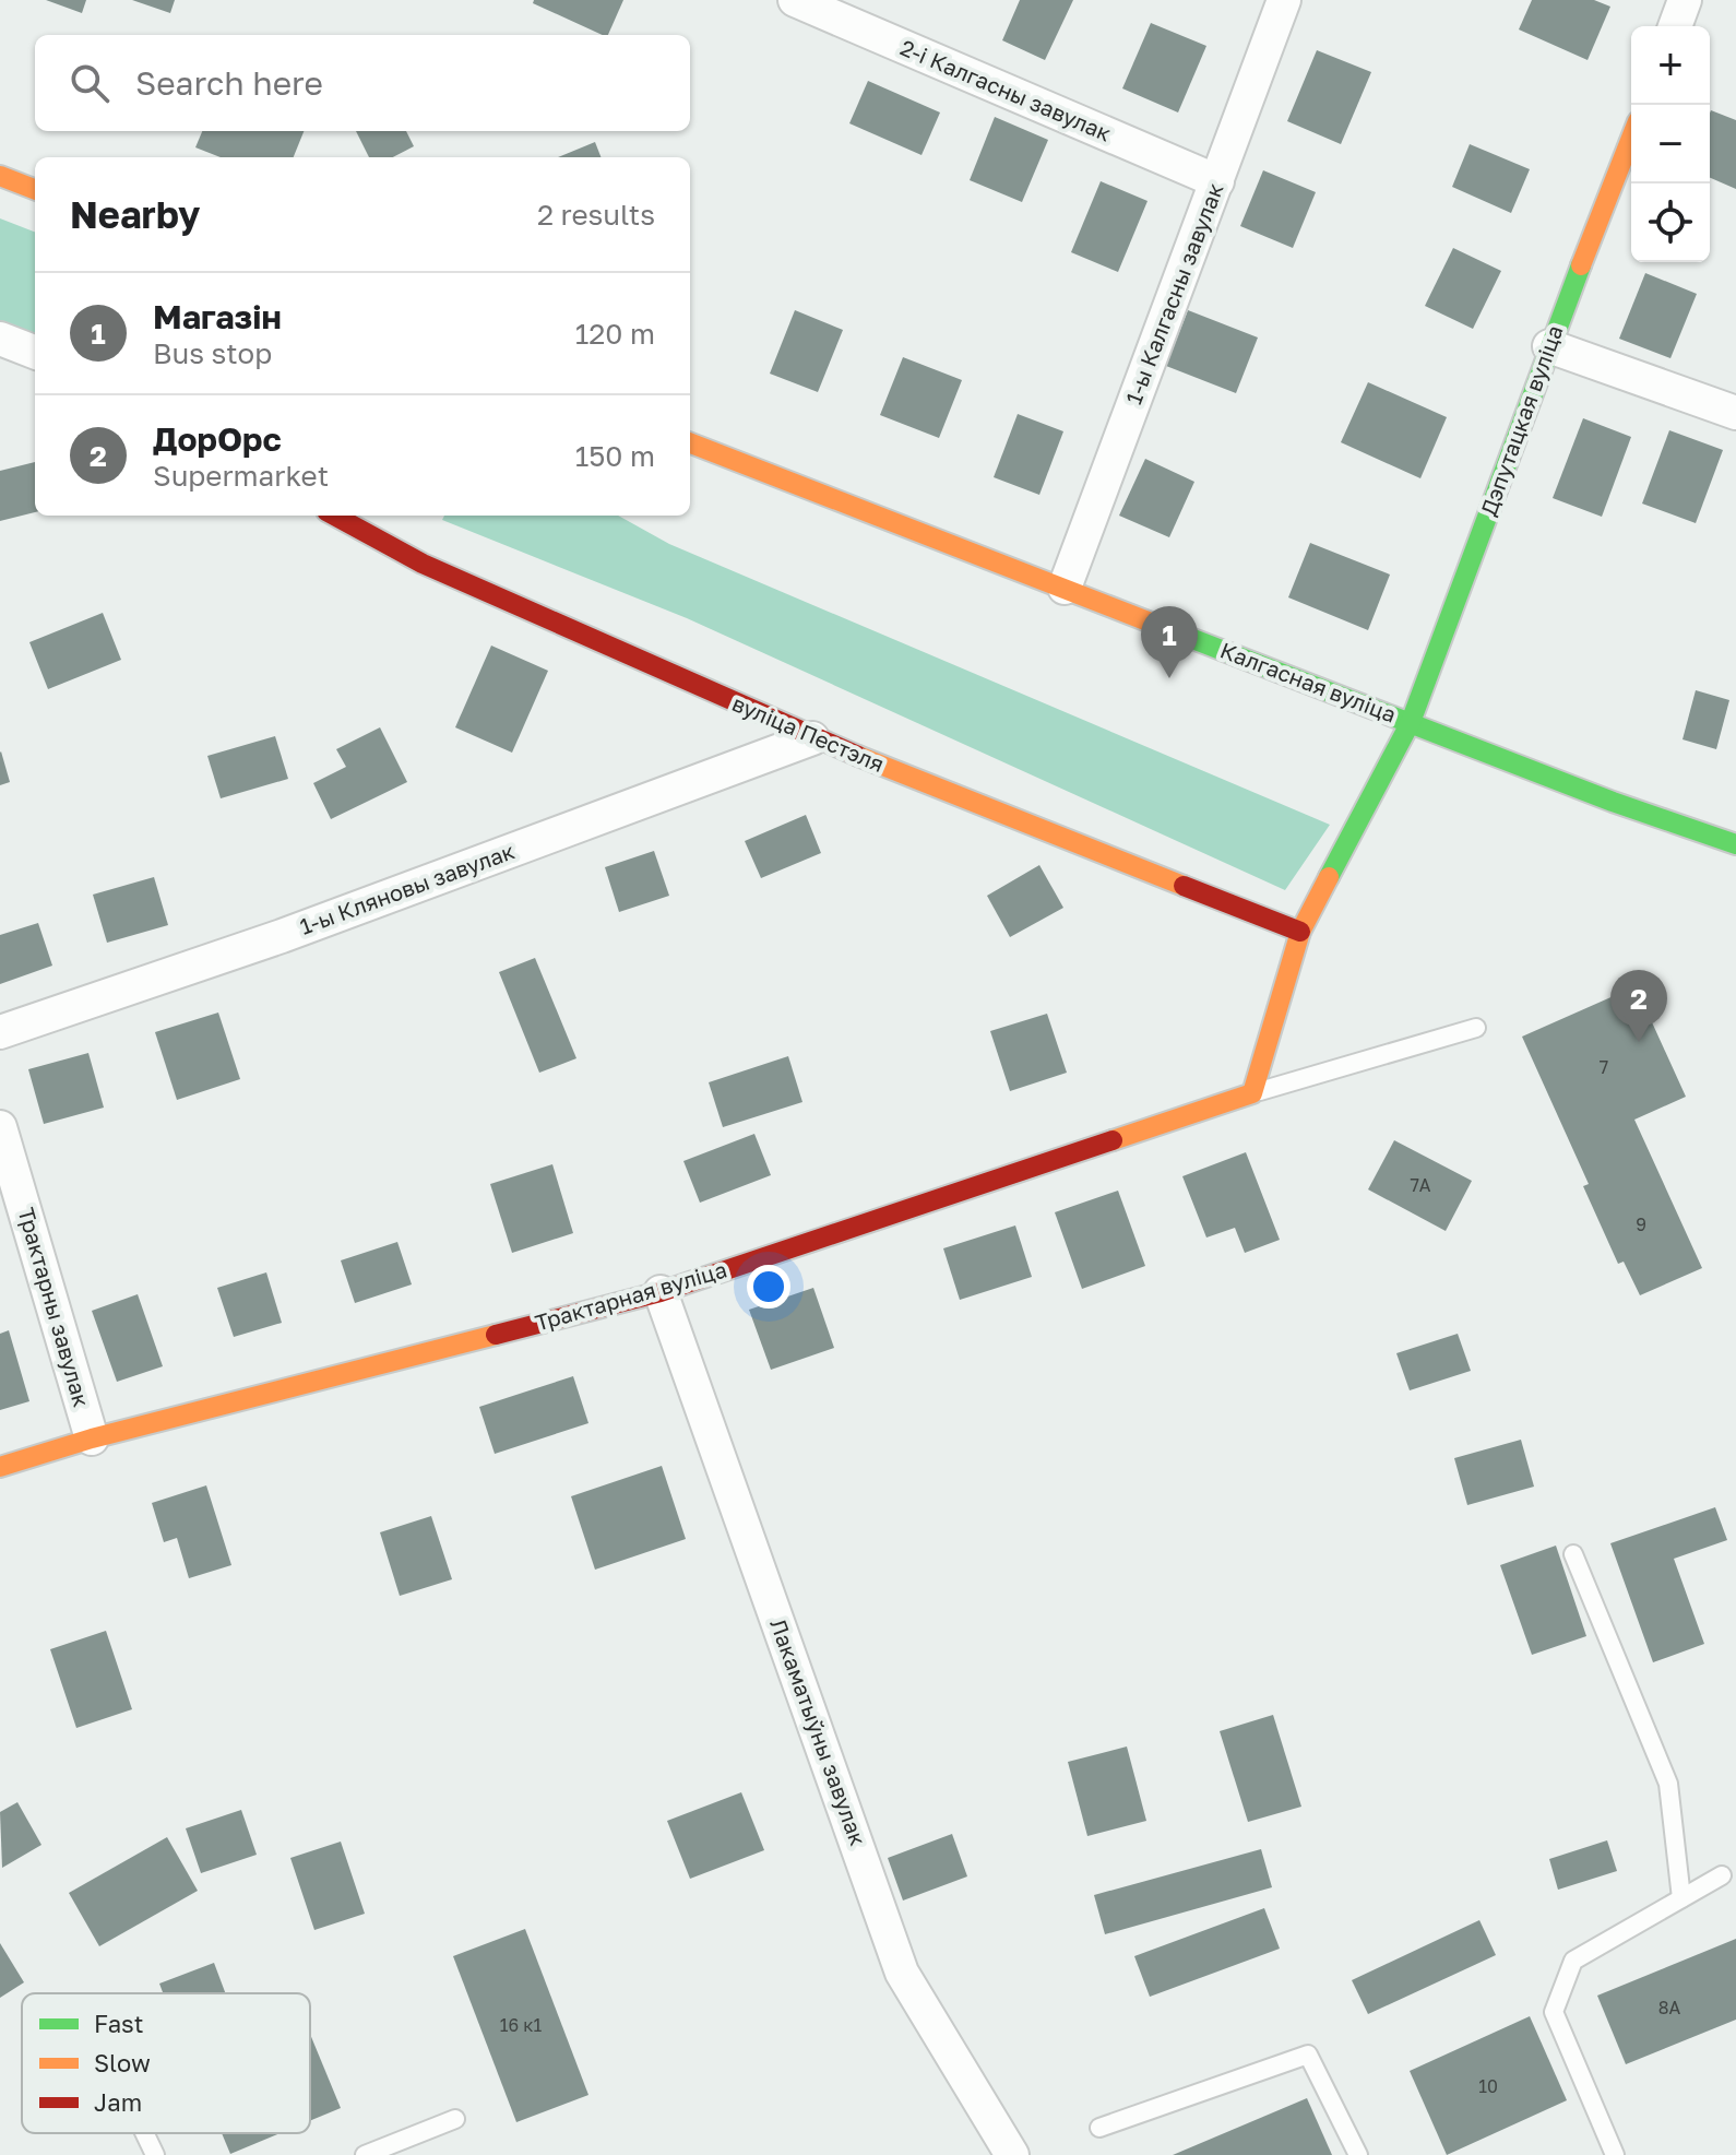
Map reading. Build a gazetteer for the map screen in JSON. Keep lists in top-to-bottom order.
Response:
{
  "streets": {
    "street": [
      "2-і Калгасны завулак",
      "1-ы Калгасны завулак",
      "Дэпутацкая вуліца",
      "Калгасная вуліца",
      "вуліца Пестэля",
      "1-ы Кляновы завулак",
      "Трактарная вуліца",
      "Трактарны завулак",
      "Лакаматыўны завулак"
    ]
  },
  "crossings": [
    ["2-і Калгасны завулак", "1-ы Калгасны завулак"],
    ["1-ы Калгасны завулак", "Калгасная вуліца"],
    ["Дэпутацкая вуліца", "Калгасная вуліца"],
    ["Дэпутацкая вуліца", "вуліца Пестэля"],
    ["Дэпутацкая вуліца", "Трактарная вуліца"],
    ["вуліца Пестэля", "1-ы Кляновы завулак"],
    ["Трактарная вуліца", "Трактарны завулак"],
    ["Трактарная вуліца", "Лакаматыўны завулак"]
  ],
  "house_numbers": [
    "7",
    "7А",
    "9",
    "8А",
    "16 к1",
    "10"
  ],
  "legend": ["Fast", "Slow", "Jam"],
  "page": {
    "map_buttons": ["+", "−"],
    "search": "Search here",
    "heading": ["Nearby", "2 results"],
    "list": [
      {
        "mark": "1",
        "name": "Магазін",
        "note": "Bus stop",
        "value": "120 m"
      },
      {
        "mark": "2",
        "name": "ДорОрс",
        "note": "Supermarket",
        "value": "150 m"
      }
    ],
    "pins": ["1", "2"]
  }
}
